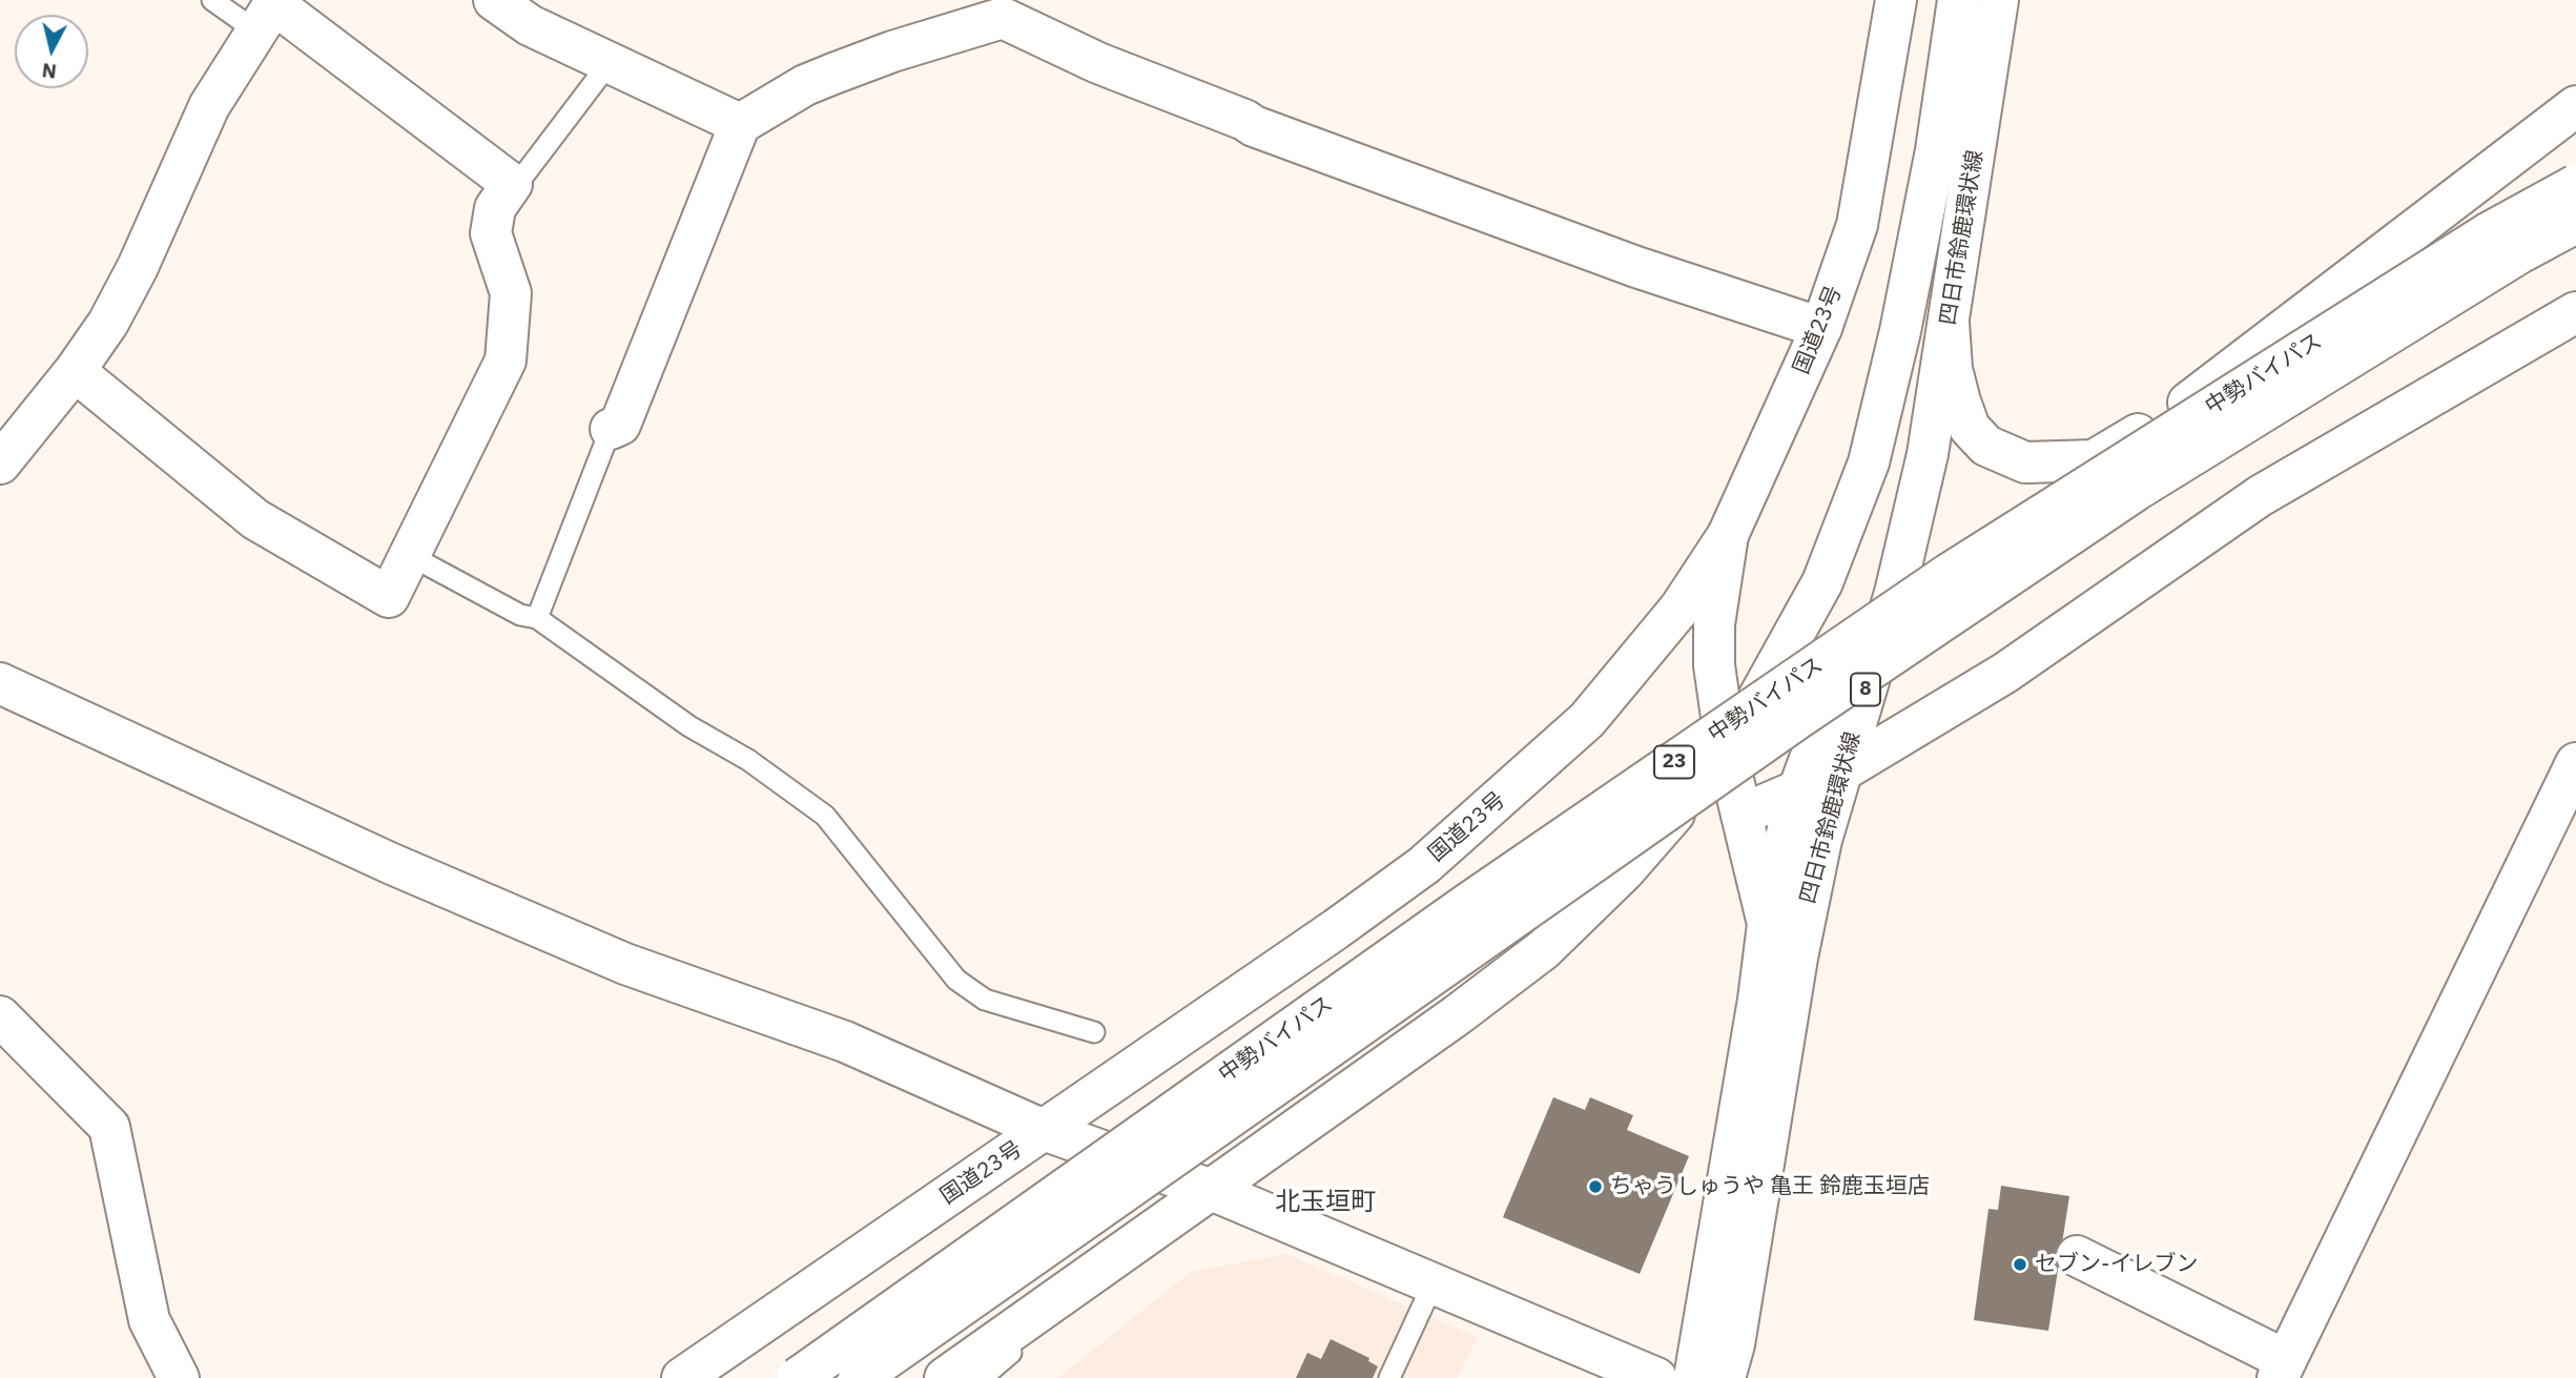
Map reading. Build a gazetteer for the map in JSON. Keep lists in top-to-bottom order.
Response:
{
  "streets": {
    "main road": [
      "四日市鈴鹿環状線",
      "国道23号",
      "中勢バイパス",
      "8",
      "23"
    ]
  },
  "crossings": [
    ["四日市鈴鹿環状線", "国道23号"],
    ["四日市鈴鹿環状線", "23"]
  ],
  "districts": ["北玉垣町"],
  "places": ["ちゃうしゅうや 亀王 鈴鹿玉垣店", "セブン-イレブン"],
  "north": "bottom"
}
